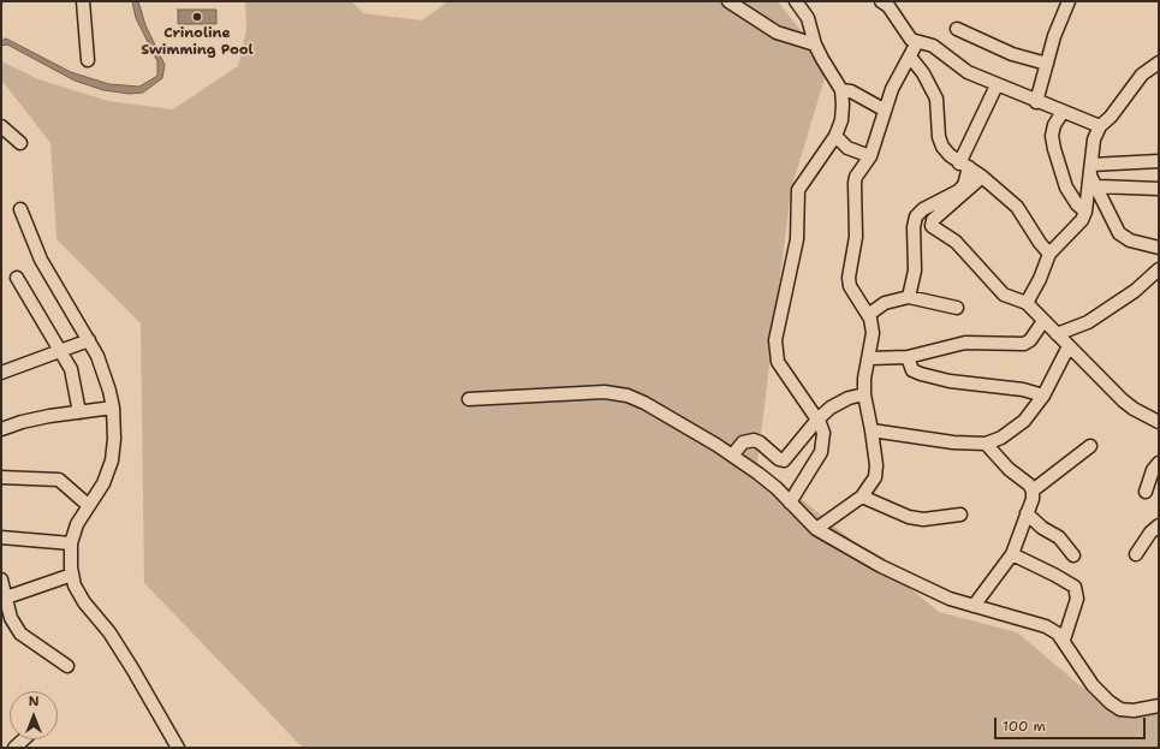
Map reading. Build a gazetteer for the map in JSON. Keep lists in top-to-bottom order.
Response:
{
  "places": ["Crinoline Swimming Pool"],
  "scale_bar": "100 m",
  "north": "top"
}
